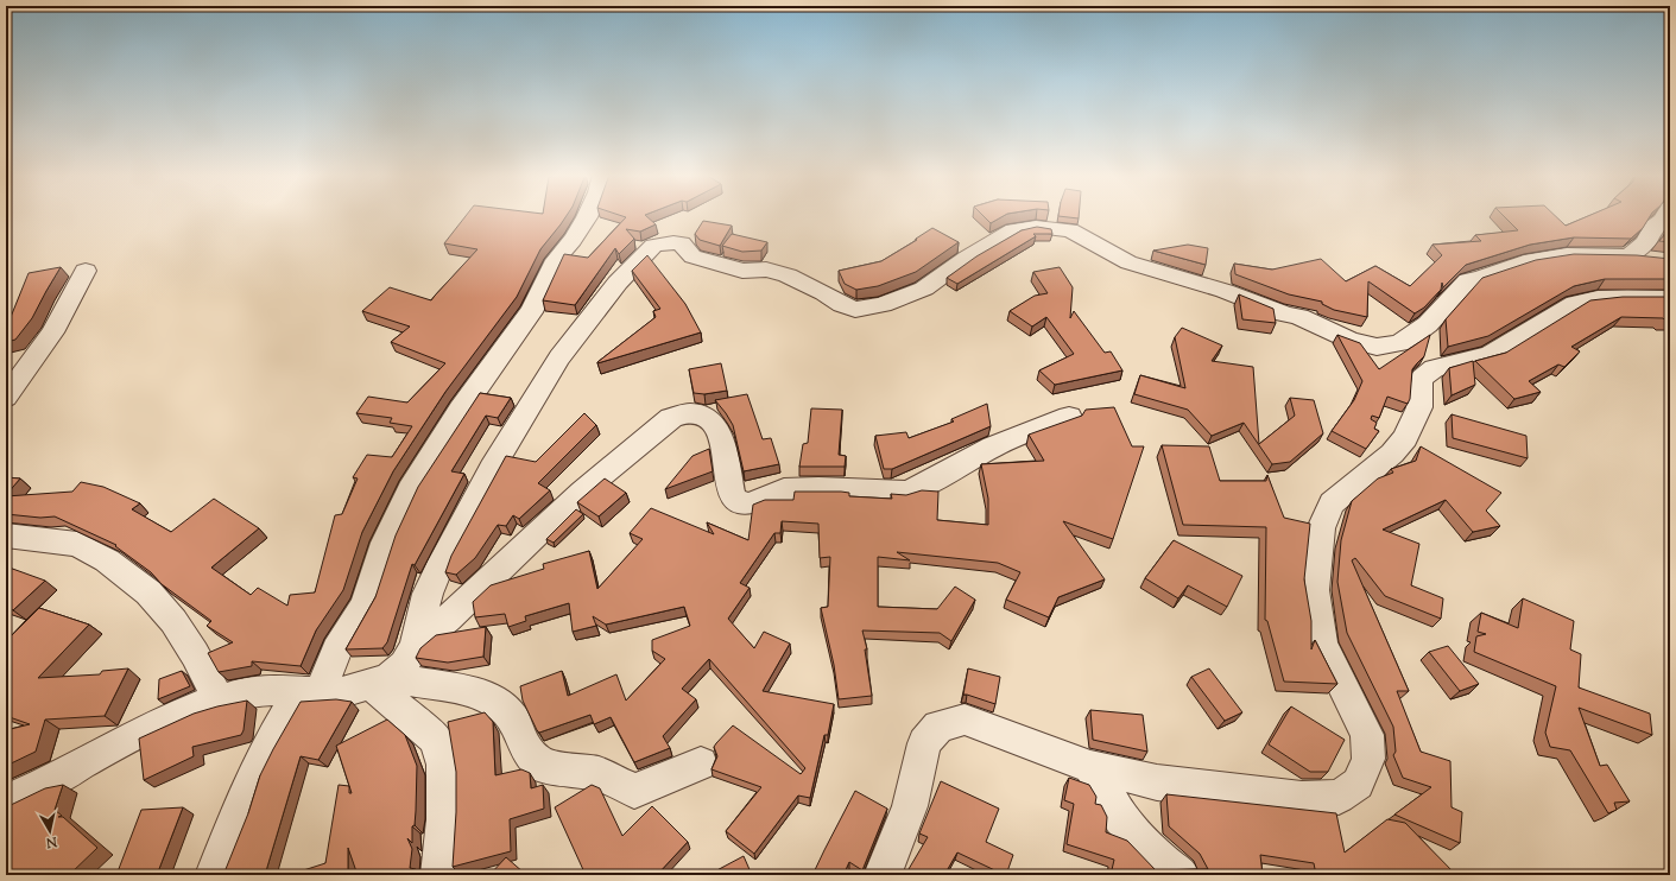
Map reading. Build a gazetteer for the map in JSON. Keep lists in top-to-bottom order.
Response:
{
  "north": "bottom"
}
